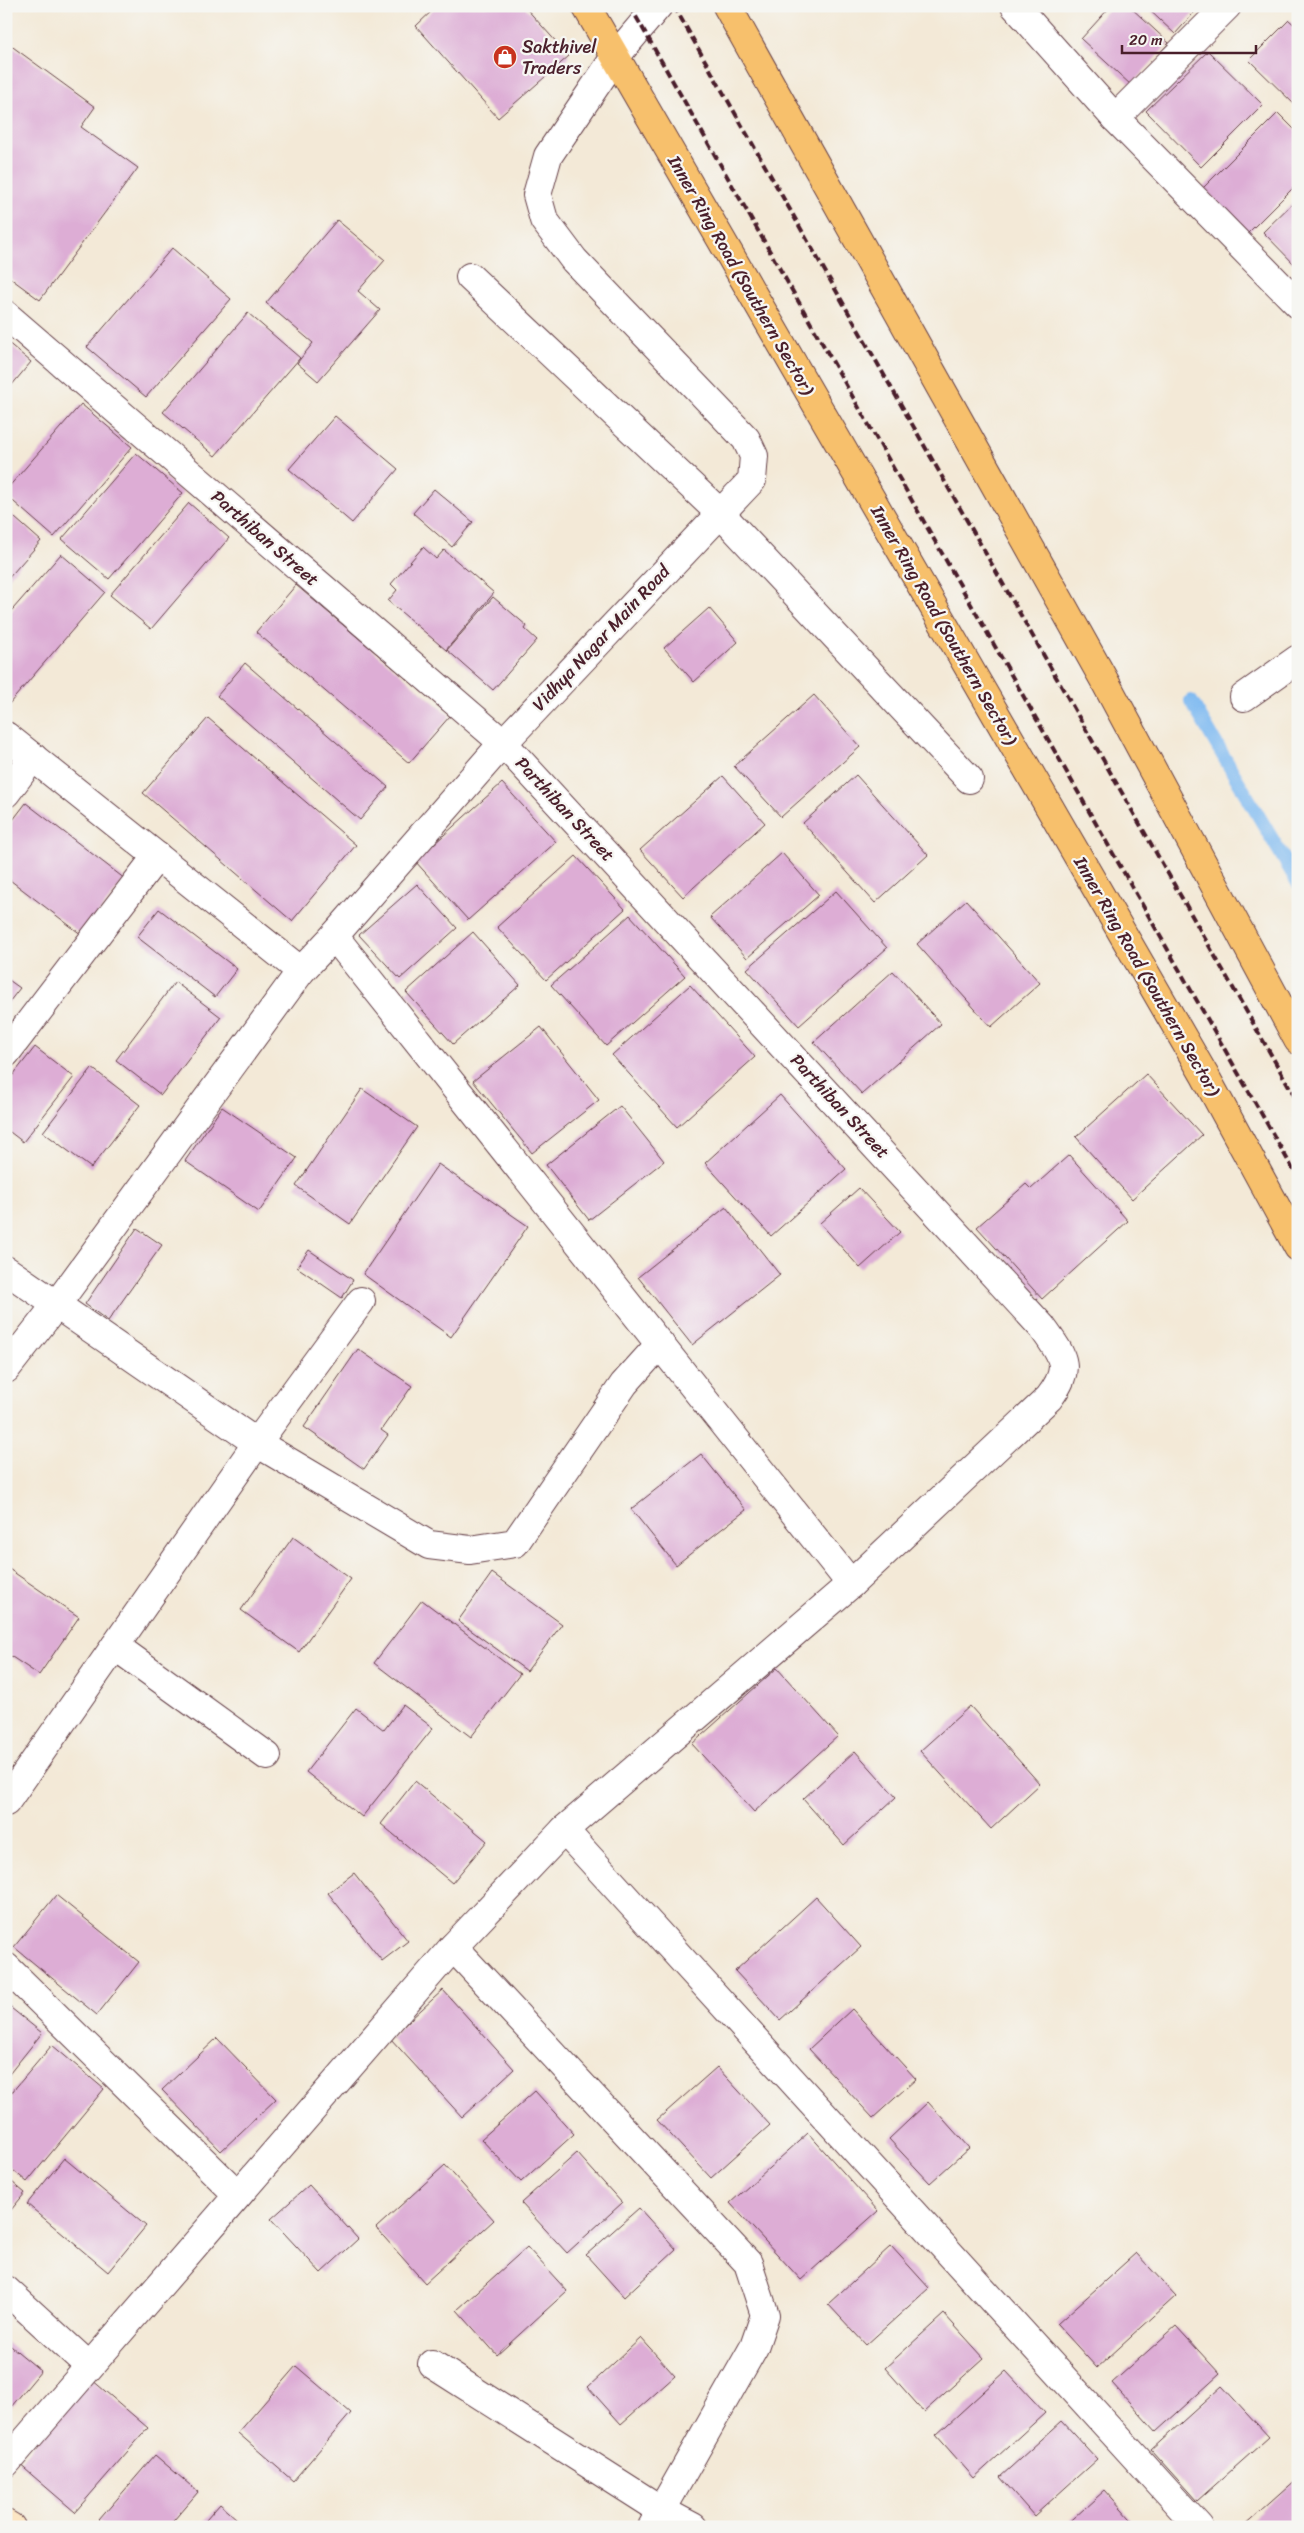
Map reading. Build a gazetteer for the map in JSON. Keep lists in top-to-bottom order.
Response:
{
  "streets": {
    "main road": ["Inner Ring Road (Southern Sector)"],
    "street": ["Parthiban Street", "Vidhya Nagar Main Road"]
  },
  "crossings": [
    ["Inner Ring Road (Southern Sector)", "Vidhya Nagar Main Road"],
    ["Parthiban Street", "Vidhya Nagar Main Road"]
  ],
  "places": {
    "shop": ["Sakthivel Traders"]
  },
  "scale_bar": "20 m"
}
